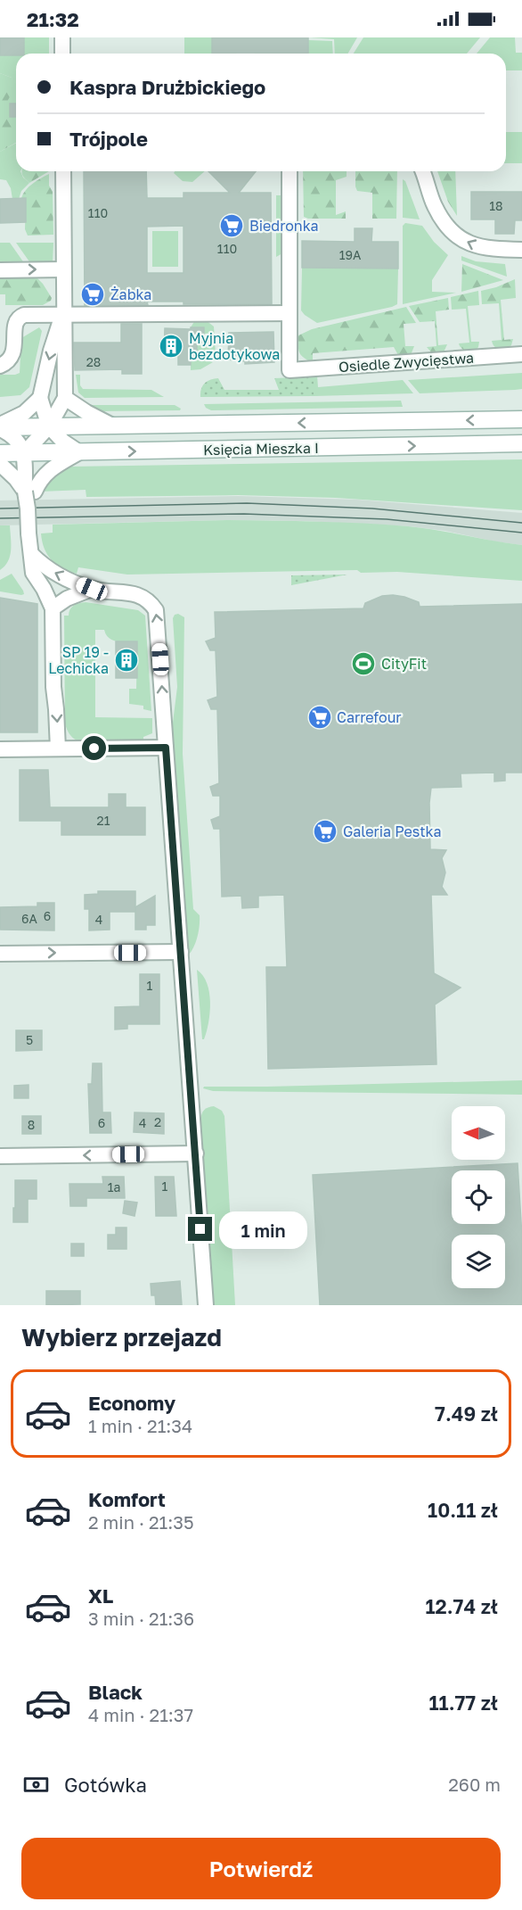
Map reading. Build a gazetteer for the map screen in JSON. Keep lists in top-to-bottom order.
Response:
{
  "streets": {
    "street": ["Osiedle Zwycięstwa", "Księcia Mieszka I"]
  },
  "places": {
    "supermarket": [
      "Biedronka",
      "Żabka",
      "Carrefour",
      "Galeria Pestka"
    ],
    "building": ["Myjnia bezdotykowa", "SP 19 - Lechicka"],
    "sports": ["CityFit"]
  },
  "house_numbers": [
    "18",
    "110",
    "110",
    "19A",
    "28",
    "21",
    "6",
    "6A",
    "4",
    "1",
    "5",
    "2",
    "6",
    "4",
    "8",
    "1",
    "1a"
  ],
  "north": "left",
  "page": {
    "status": "21:32",
    "banner": ["Kaspra Drużbickiego", "Trójpole"],
    "bubble": "1 min",
    "heading": "Wybierz przejazd",
    "list": [
      {
        "name": "Economy",
        "note": "1 min · 21:34",
        "value": "7.49 zł"
      },
      {
        "name": "Komfort",
        "note": "2 min · 21:35",
        "value": "10.11 zł"
      },
      {
        "name": "XL",
        "note": "3 min · 21:36",
        "value": "12.74 zł"
      },
      {
        "name": "Black",
        "note": "4 min · 21:37",
        "value": "11.77 zł"
      }
    ],
    "pay": ["Gotówka", "260 m"],
    "buttons": "Potwierdź"
  }
}
